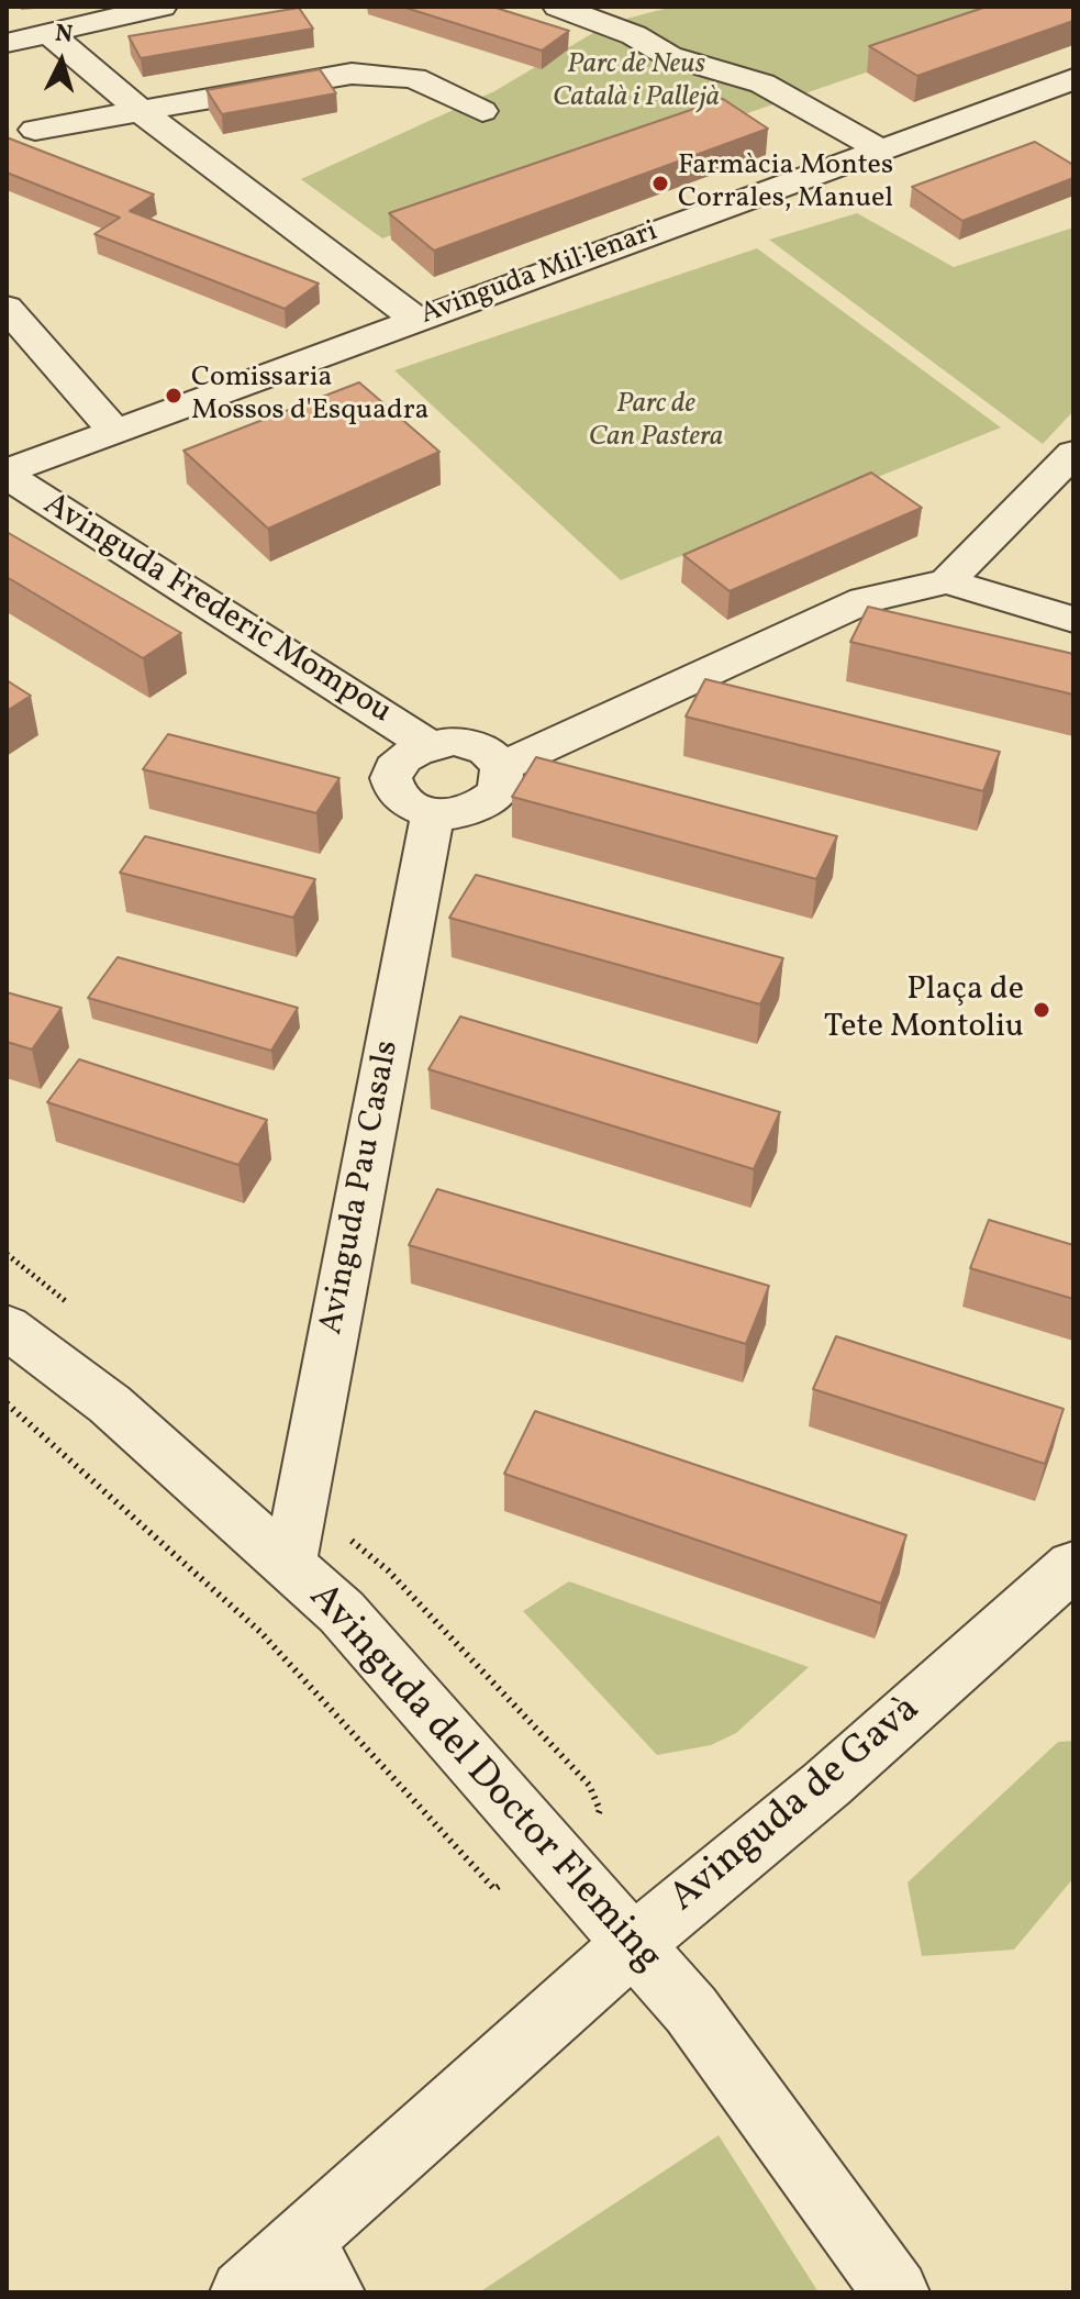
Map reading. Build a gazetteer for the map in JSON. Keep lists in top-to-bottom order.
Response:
{
  "streets": {
    "street": [
      "Avinguda Mil·lenari",
      "Avinguda Frederic Mompou",
      "Avinguda Pau Casals",
      "Avinguda del Doctor Fleming",
      "Avinguda de Gavà"
    ]
  },
  "crossings": [
    ["Avinguda Mil·lenari", "Avinguda Frederic Mompou"],
    ["Avinguda Frederic Mompou", "Avinguda Pau Casals"],
    ["Avinguda Pau Casals", "Avinguda del Doctor Fleming"],
    ["Avinguda del Doctor Fleming", "Avinguda de Gavà"]
  ],
  "parks": ["Parc de Neus Català i Pallejà", "Parc de Can Pastera"],
  "places": ["Farmàcia Montes Corrales, Manuel", "Comissaria Mossos d'Esquadra", "Plaça de Tete Montoliu"],
  "north": "top"
}
